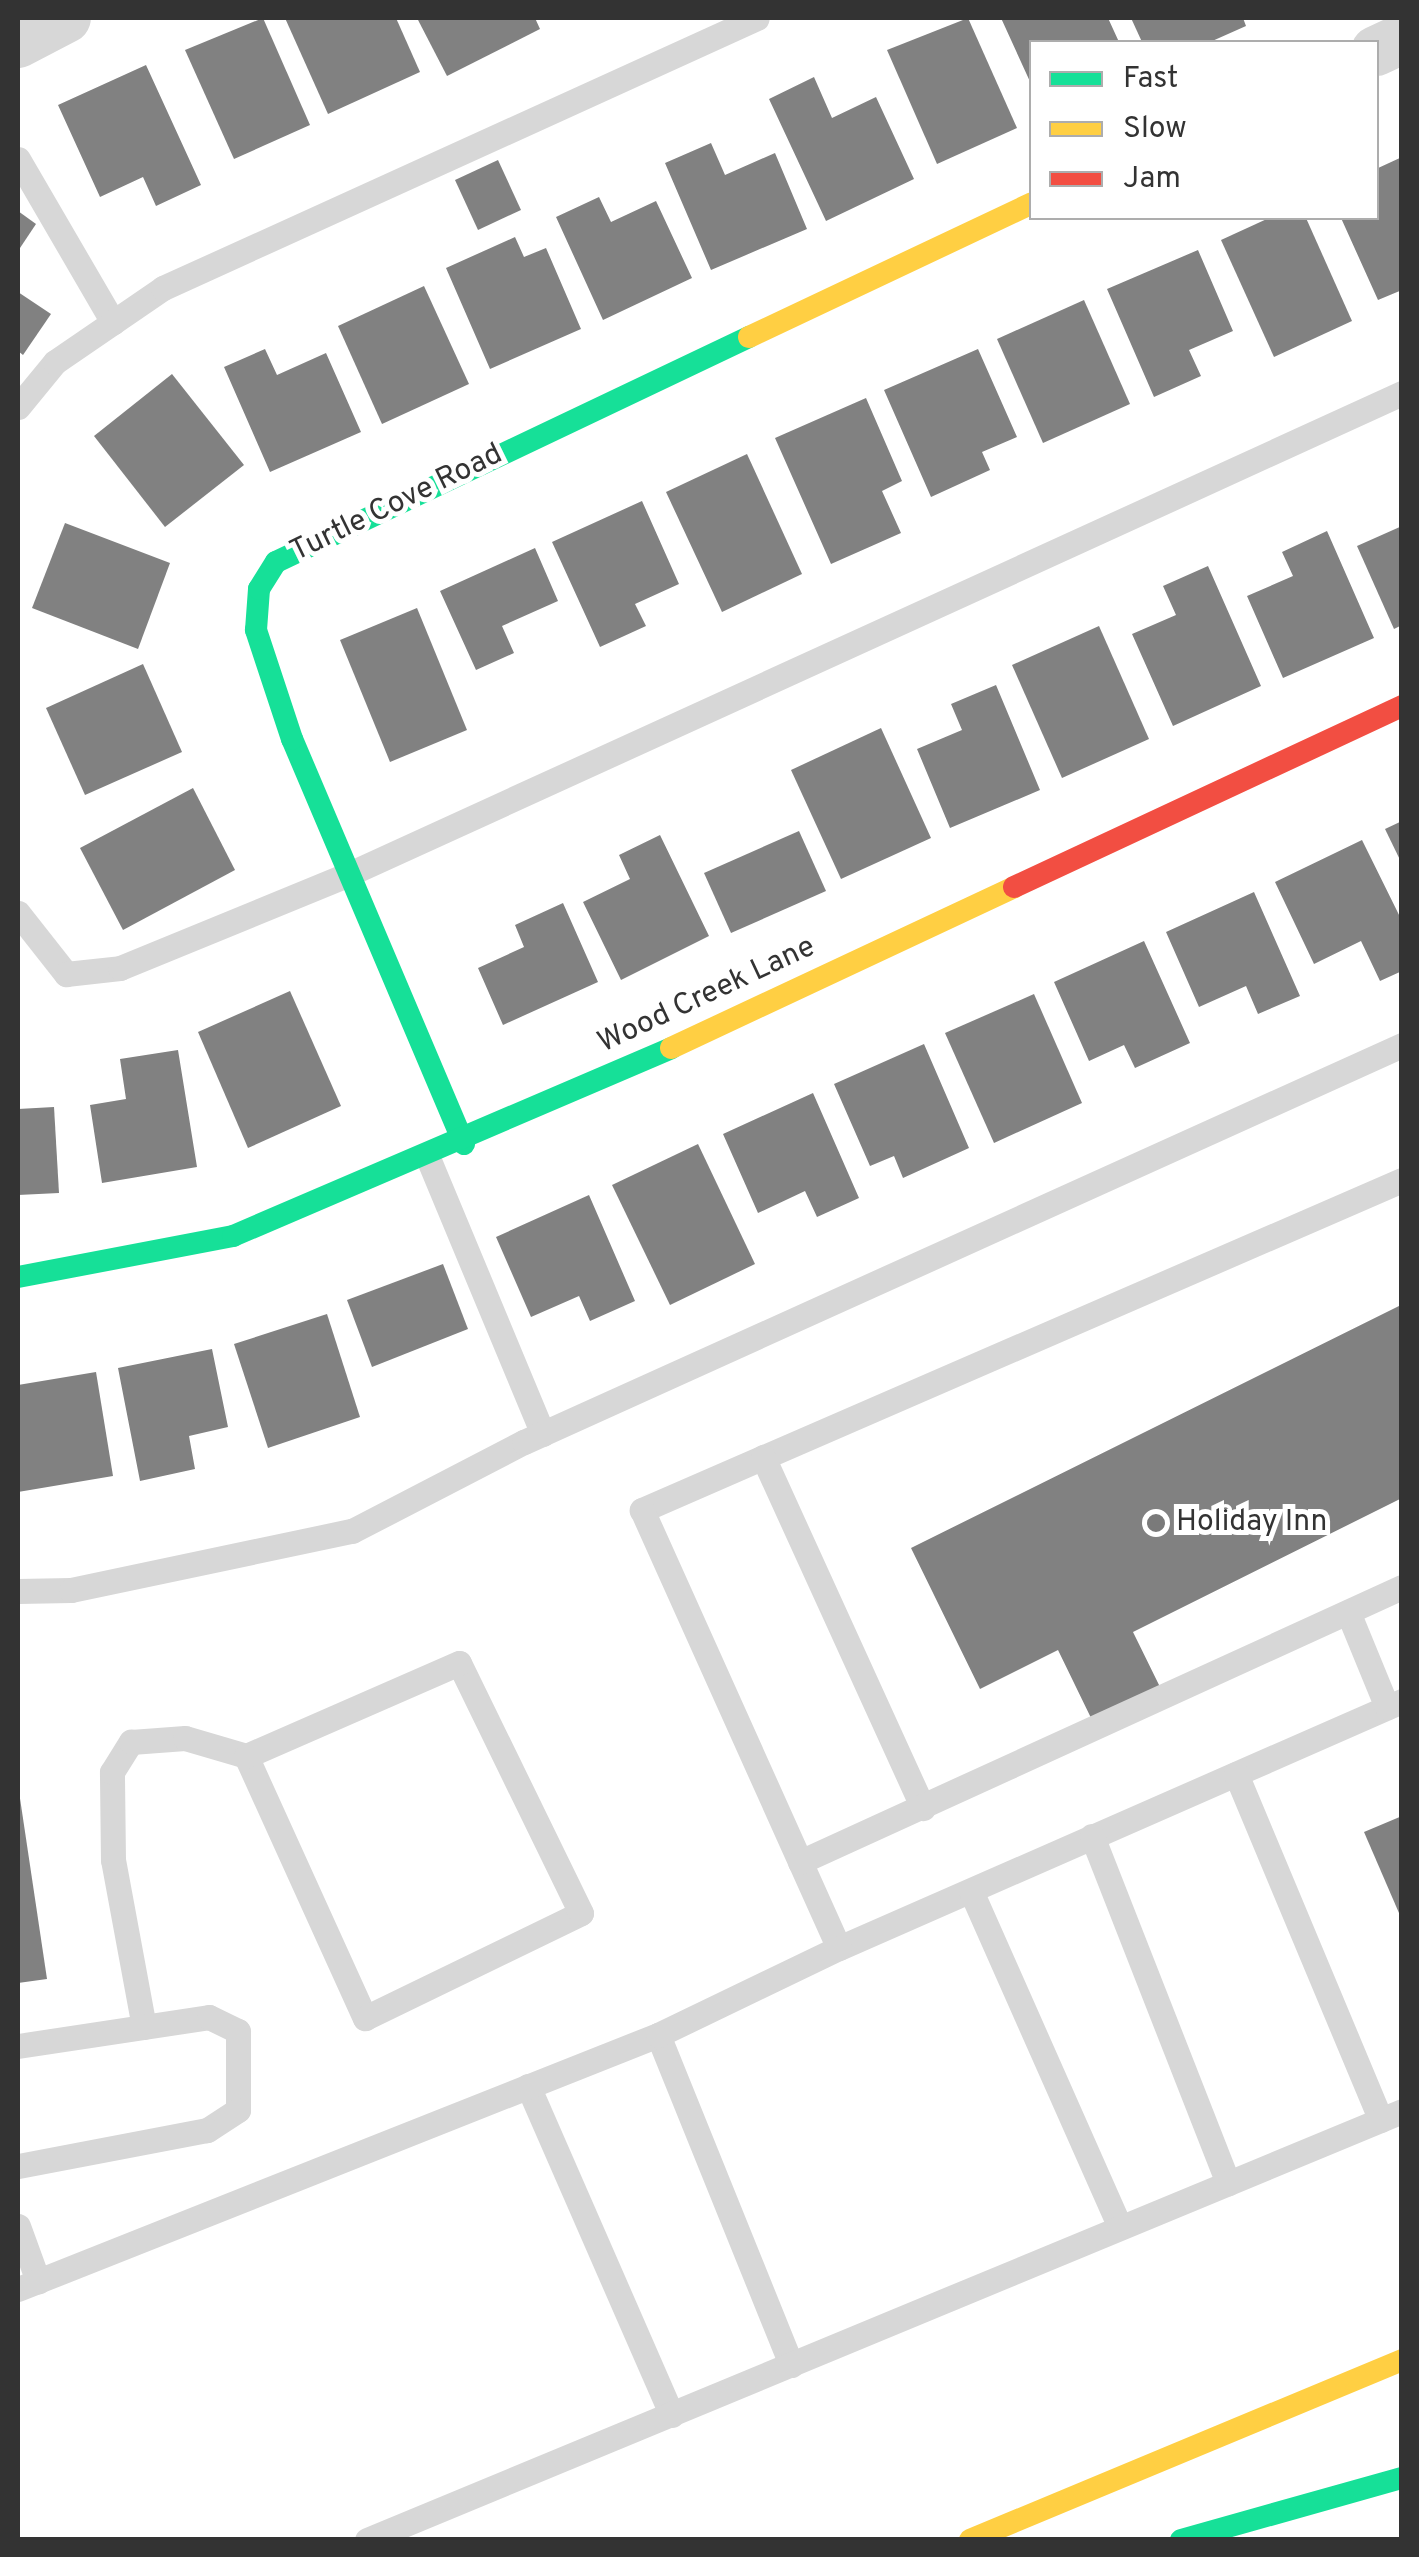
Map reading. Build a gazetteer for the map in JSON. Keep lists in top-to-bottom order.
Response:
{
  "streets": {
    "main road": ["Turtle Cove Road", "Wood Creek Lane"]
  },
  "crossings": [
    ["Turtle Cove Road", "Wood Creek Lane"]
  ],
  "places": ["Holiday Inn"],
  "legend": ["Fast", "Slow", "Jam"]
}
